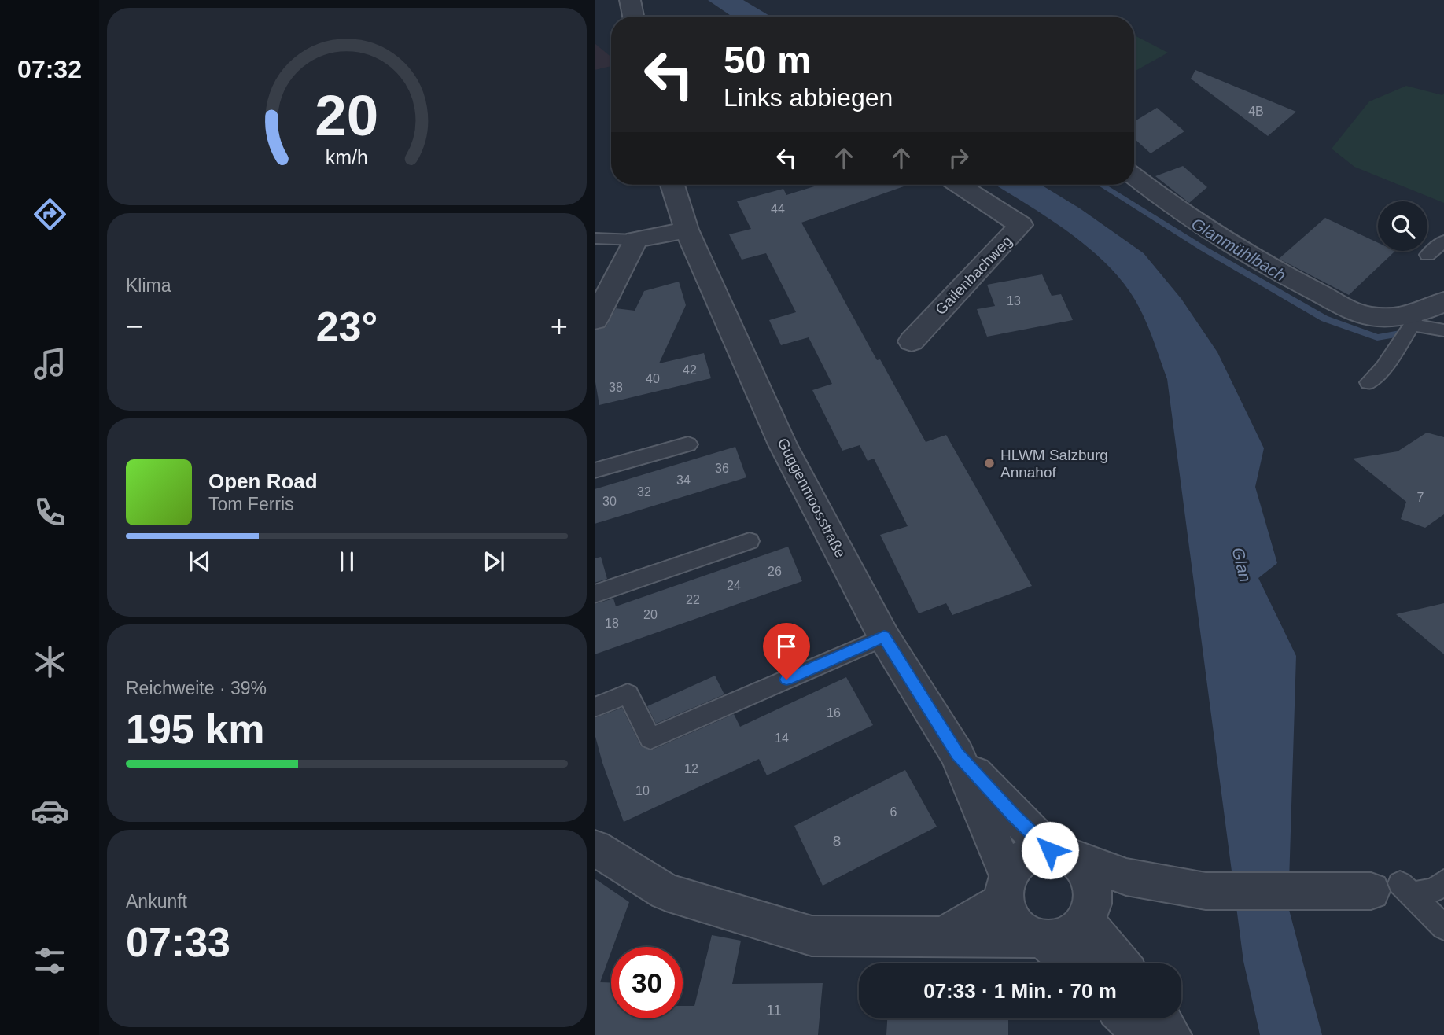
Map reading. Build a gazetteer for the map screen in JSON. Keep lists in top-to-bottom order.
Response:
{
  "streets": {
    "street": ["Gailenbachweg", "Guggenmoosstraße"]
  },
  "water": ["Glanmühlbach", "Glan"],
  "places": ["HLWM Salzburg Annahof"],
  "house_numbers": [
    "4B",
    "44",
    "13",
    "42",
    "40",
    "38",
    "36",
    "34",
    "32",
    "7",
    "30",
    "26",
    "24",
    "22",
    "20",
    "18",
    "16",
    "14",
    "12",
    "10",
    "6",
    "8",
    "11"
  ],
  "page": {
    "tabs": "07:32",
    "turn": ["50 m", "Links abbiegen"],
    "tile": [
      "Klima",
      ["Reichweite · 39%", "195 km"],
      ["Ankunft", "07:33"]
    ],
    "heat": ["−", "23°", "+"],
    "song": ["Open Road", "Tom Ferris"],
    "limit": "30",
    "trip": "07:33 · 1 Min. · 70 m",
    "gauge": ["20", "km/h"]
  }
}
